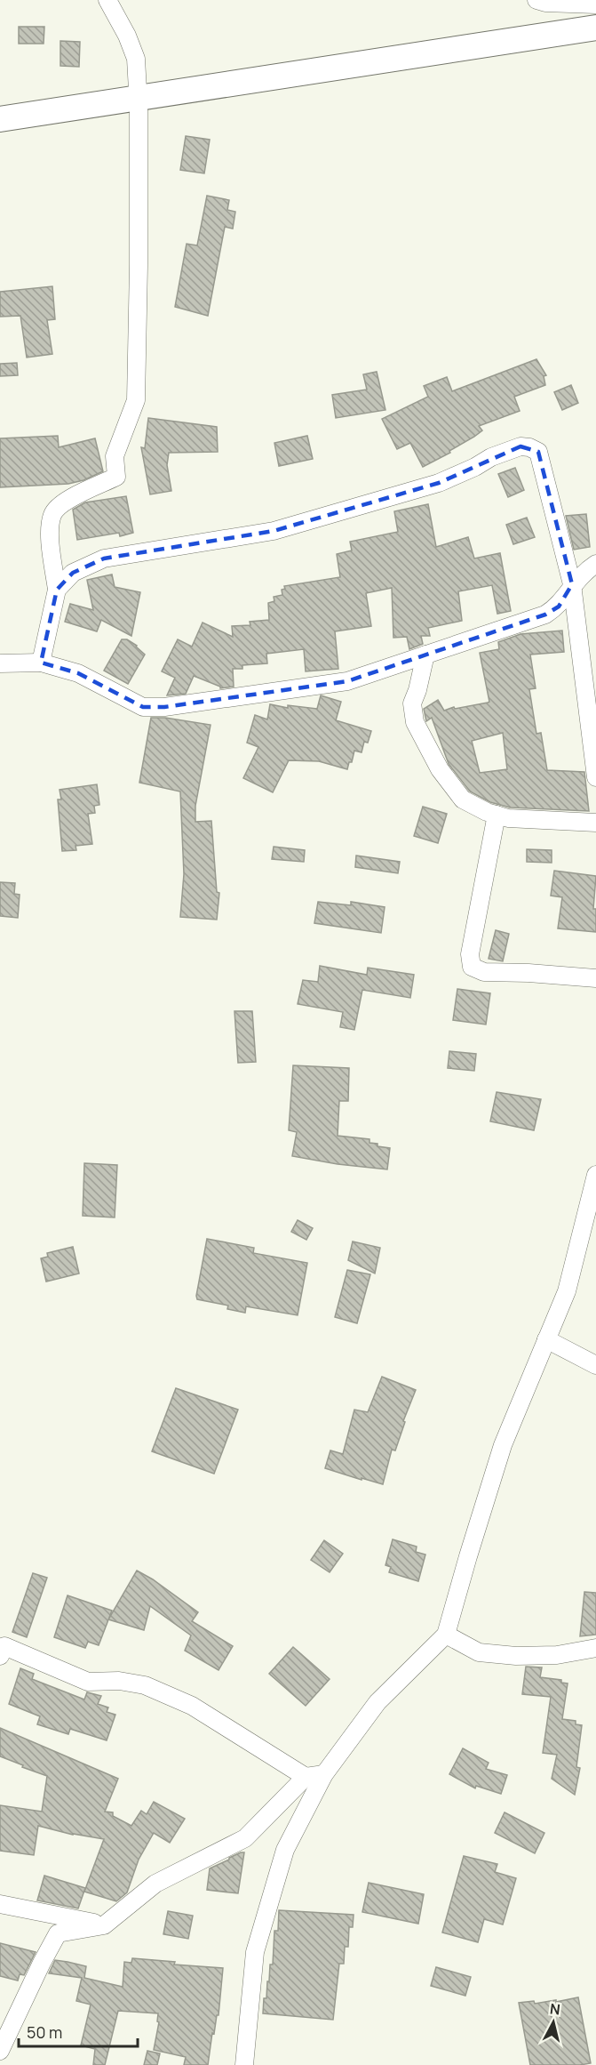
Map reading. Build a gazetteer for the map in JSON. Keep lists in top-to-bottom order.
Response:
{
  "scale_bar": "50 m",
  "north": "top"
}
